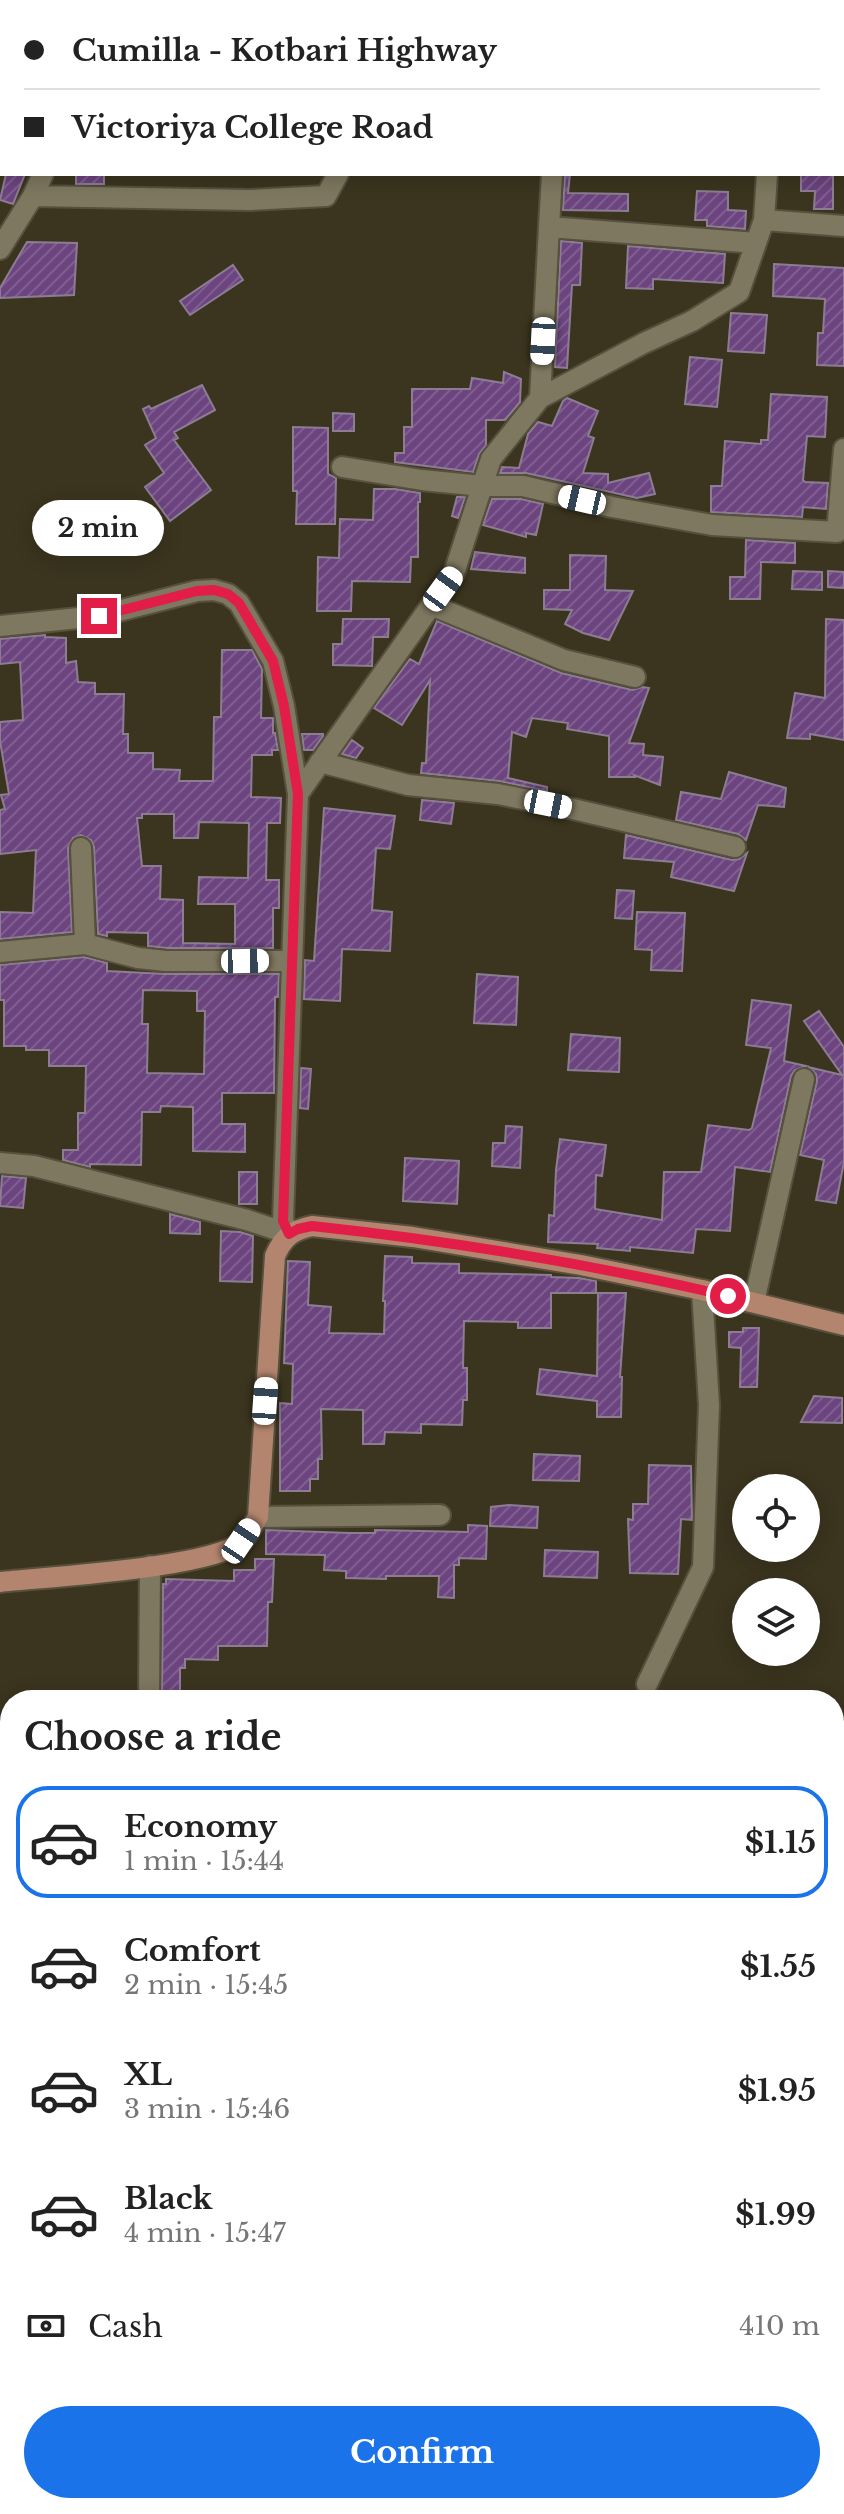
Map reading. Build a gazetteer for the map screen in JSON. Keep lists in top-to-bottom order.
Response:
{
  "page": {
    "banner": ["Cumilla - Kotbari Highway", "Victoriya College Road"],
    "bubble": "2 min",
    "heading": "Choose a ride",
    "list": [
      {
        "name": "Economy",
        "note": "1 min · 15:44",
        "value": "$1.15"
      },
      {
        "name": "Comfort",
        "note": "2 min · 15:45",
        "value": "$1.55"
      },
      {
        "name": "XL",
        "note": "3 min · 15:46",
        "value": "$1.95"
      },
      {
        "name": "Black",
        "note": "4 min · 15:47",
        "value": "$1.99"
      }
    ],
    "pay": ["Cash", "410 m"],
    "buttons": "Confirm"
  }
}
